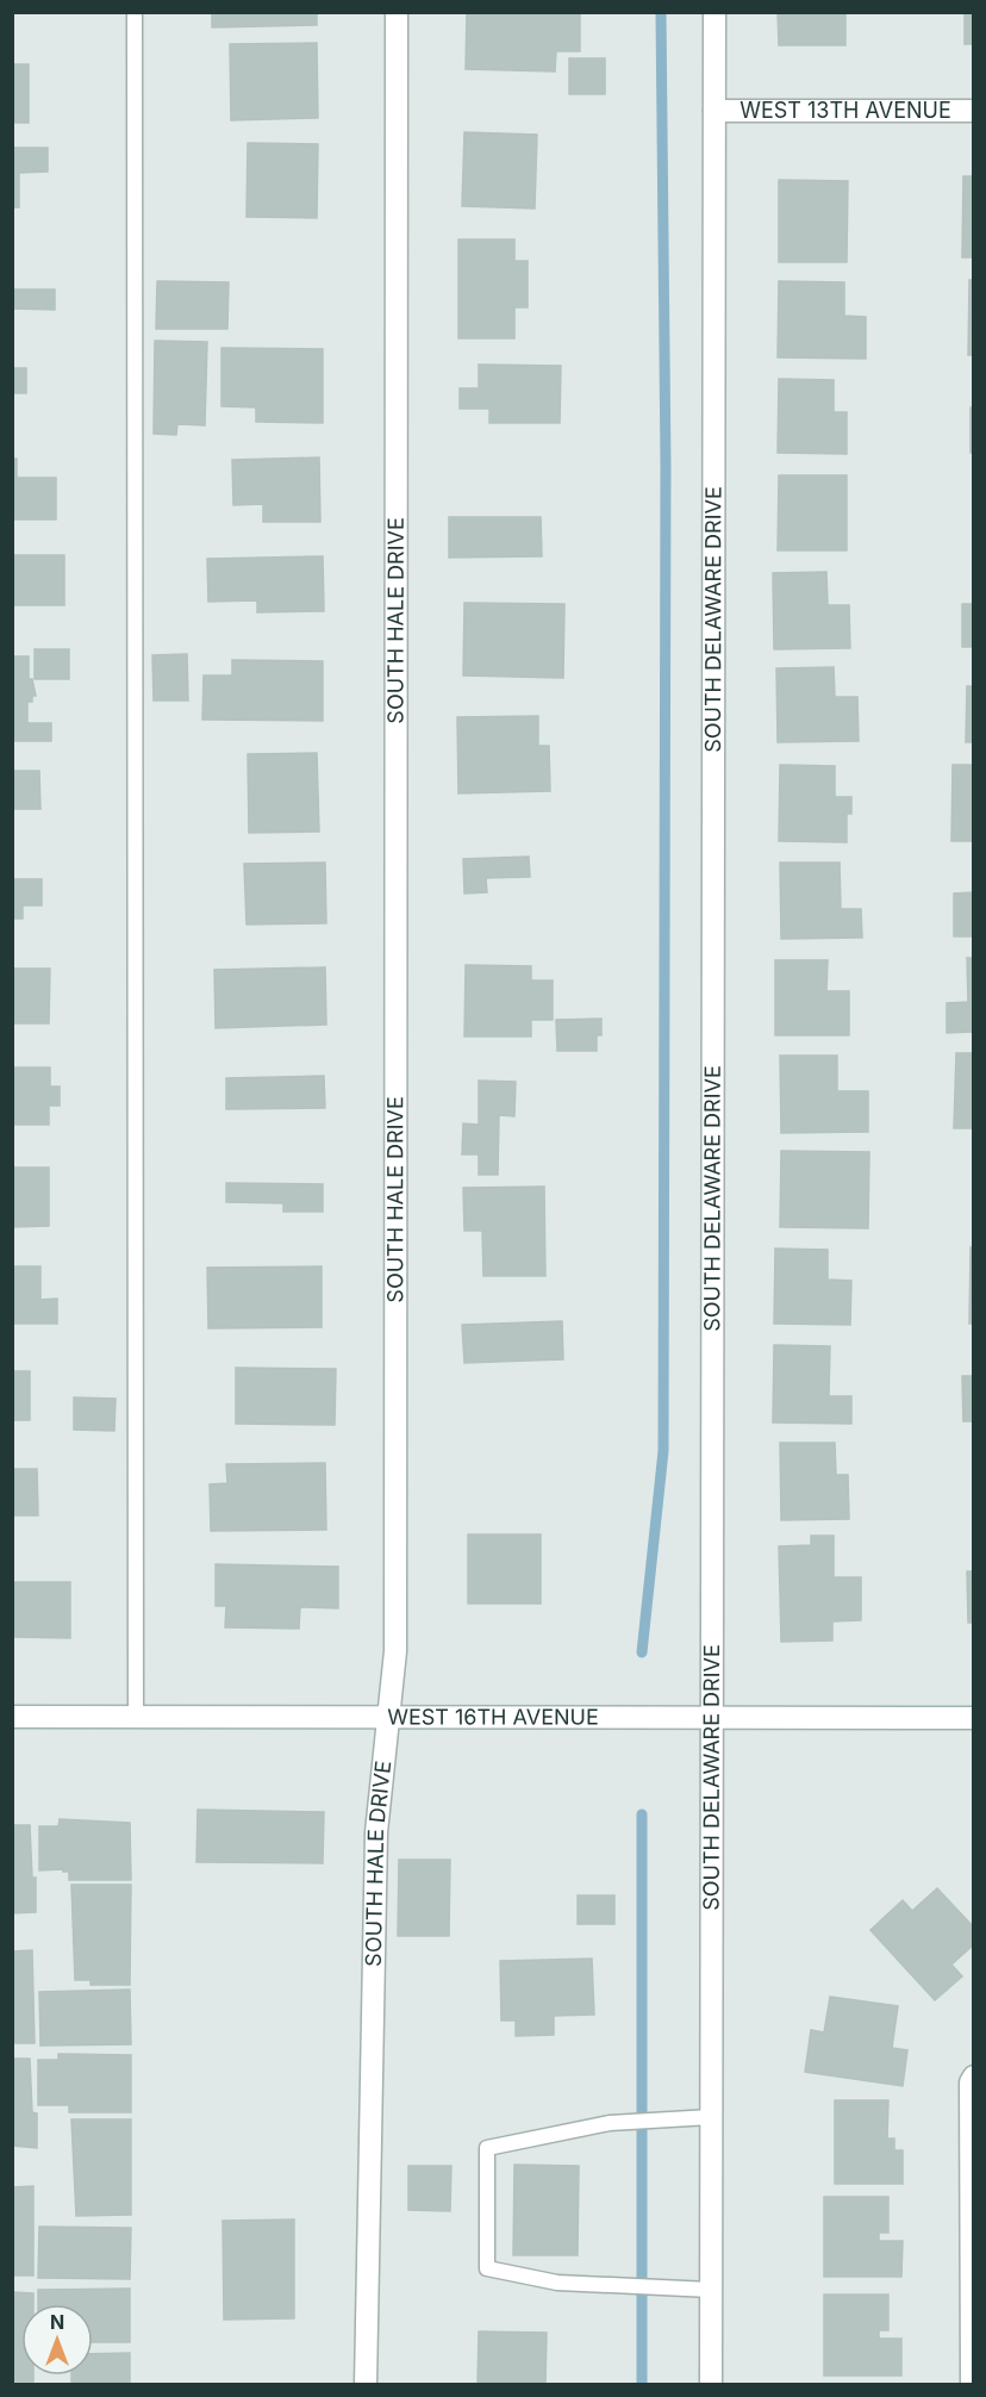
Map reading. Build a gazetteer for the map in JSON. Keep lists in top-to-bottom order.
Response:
{
  "streets": {
    "street": [
      "WEST 13TH AVENUE",
      "SOUTH HALE DRIVE",
      "SOUTH DELAWARE DRIVE",
      "WEST 16TH AVENUE"
    ]
  },
  "crossings": [
    ["WEST 13TH AVENUE", "SOUTH DELAWARE DRIVE"],
    ["SOUTH HALE DRIVE", "WEST 16TH AVENUE"],
    ["SOUTH DELAWARE DRIVE", "WEST 16TH AVENUE"]
  ],
  "north": "top"
}
